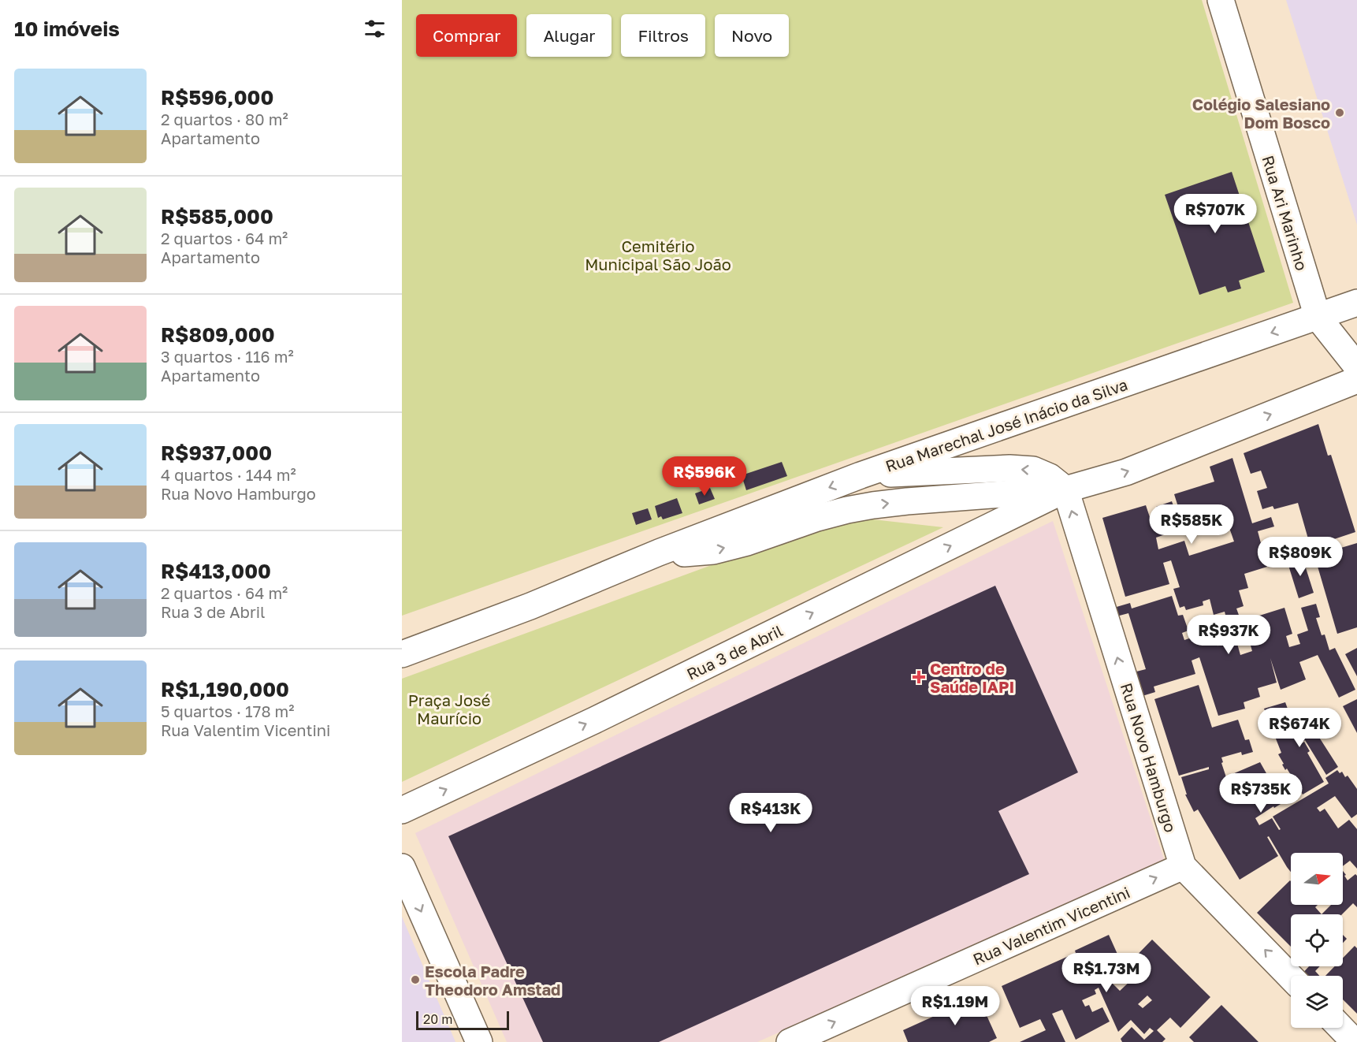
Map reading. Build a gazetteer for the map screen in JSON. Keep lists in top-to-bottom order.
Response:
{
  "streets": {
    "street": [
      "Rua Ari Marinho",
      "Rua Marechal José Inácio da Silva",
      "Rua 3 de Abril",
      "Rua Novo Hamburgo",
      "Rua Valentim Vicentini"
    ]
  },
  "crossings": [
    ["Rua Ari Marinho", "Rua Marechal José Inácio da Silva"],
    ["Rua Marechal José Inácio da Silva", "Rua 3 de Abril"],
    ["Rua Marechal José Inácio da Silva", "Rua Novo Hamburgo"],
    ["Rua 3 de Abril", "Rua Novo Hamburgo"],
    ["Rua Novo Hamburgo", "Rua Valentim Vicentini"]
  ],
  "one_way": ["Rua 3 de Abril", "Rua Novo Hamburgo", "Rua Valentim Vicentini"],
  "parks": ["Cemitério Municipal São João", "Praça José Maurício"],
  "places": {
    "other": ["Colégio Salesiano Dom Bosco", "Escola Padre Theodoro Amstad"],
    "health": ["Centro de Saúde IAPI"]
  },
  "scale_bar": "20 m",
  "north": "right",
  "page": {
    "heading": "10 imóveis",
    "chip": [
      "Comprar",
      "Alugar",
      "Filtros",
      "Novo"
    ],
    "list": [
      {
        "name": "R$596,000",
        "note": "2 quartos · 80 m² · Apartamento"
      },
      {
        "name": "R$585,000",
        "note": "2 quartos · 64 m² · Apartamento"
      },
      {
        "name": "R$809,000",
        "note": "3 quartos · 116 m² · Apartamento"
      },
      {
        "name": "R$937,000",
        "note": "4 quartos · 144 m² · Rua Novo Hamburgo"
      },
      {
        "name": "R$413,000",
        "note": "2 quartos · 64 m² · Rua 3 de Abril"
      },
      {
        "name": "R$1,190,000",
        "note": "5 quartos · 178 m² · Rua Valentim Vicentini"
      }
    ],
    "price": [
      "R$707K",
      "R$596K",
      "R$585K",
      "R$809K",
      "R$937K",
      "R$674K",
      "R$735K",
      "R$413K",
      "R$1.73M",
      "R$1.19M"
    ],
    "scale": "20 m"
  }
}
